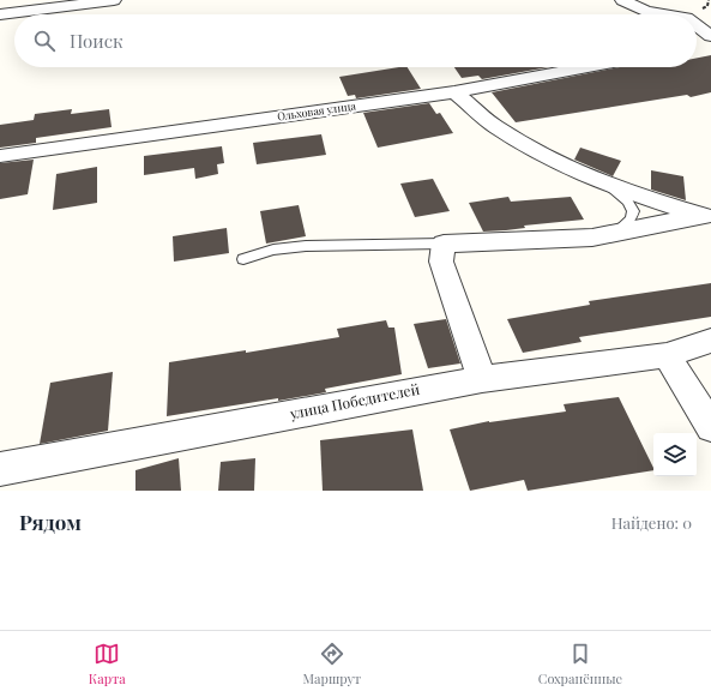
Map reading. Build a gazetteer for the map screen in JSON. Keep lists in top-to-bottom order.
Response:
{
  "streets": {
    "street": ["Ольховая улица", "улица Победителей"]
  },
  "page": {
    "search": "Поиск",
    "heading": ["Рядом", "Найдено: 0"],
    "nav": ["Карта", "Маршрут", "Сохранённые"]
  }
}
